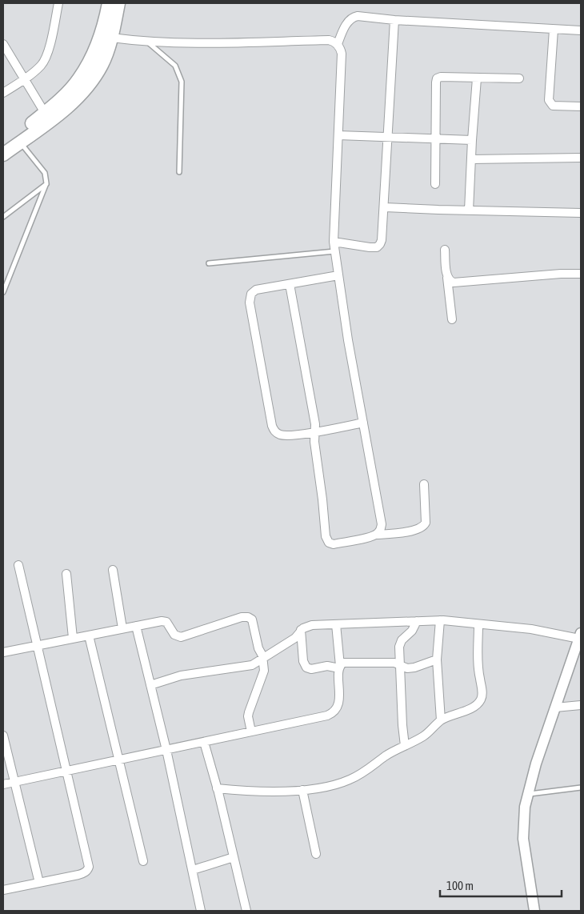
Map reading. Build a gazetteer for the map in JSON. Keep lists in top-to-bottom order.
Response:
{
  "scale_bar": "100 m"
}
